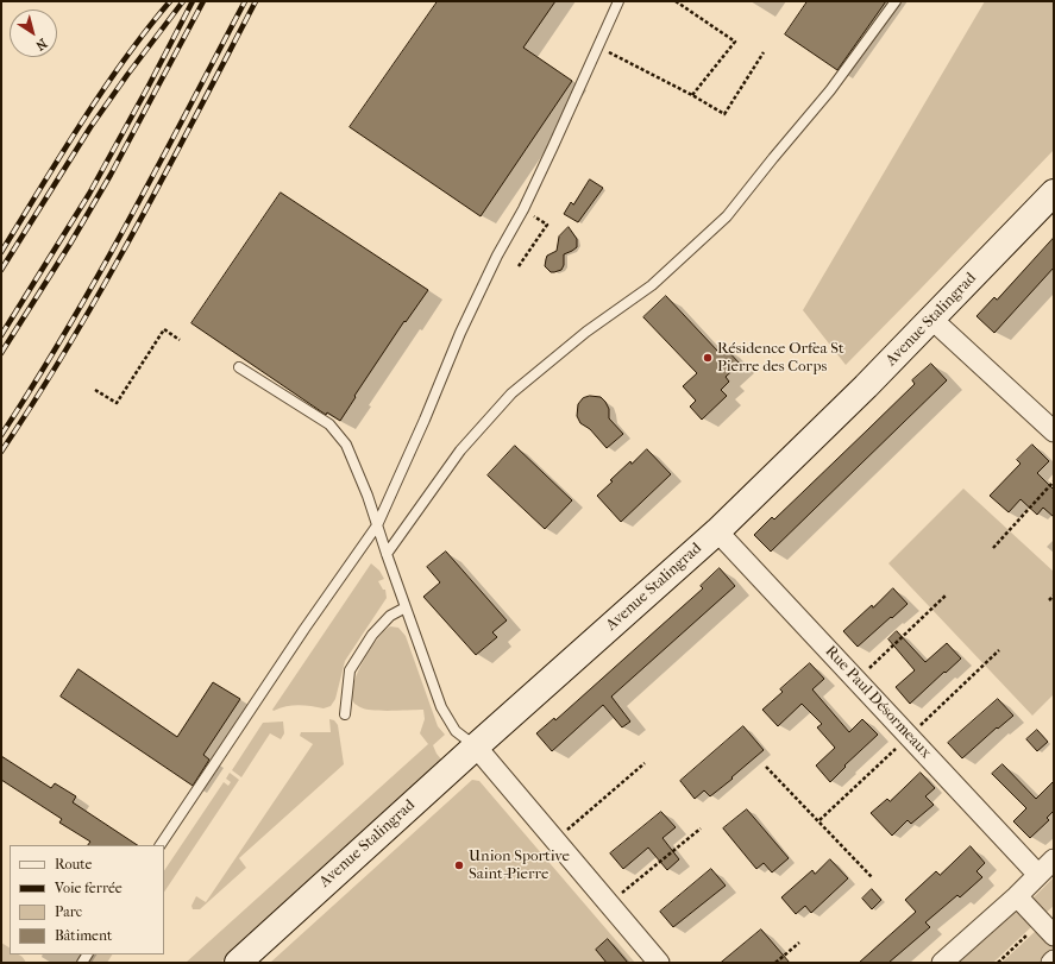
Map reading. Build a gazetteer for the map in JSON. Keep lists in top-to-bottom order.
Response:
{
  "streets": {
    "street": ["Avenue Stalingrad", "Rue Paul Désormeaux"]
  },
  "crossings": [
    ["Avenue Stalingrad", "Rue Paul Désormeaux"]
  ],
  "places": ["Résidence Orfea St Pierre des Corps", "Union Sportive Saint-Pierre"],
  "legend": [
    "Route",
    "Voie ferrée",
    "Parc",
    "Bâtiment"
  ],
  "north": "bottom right"
}
